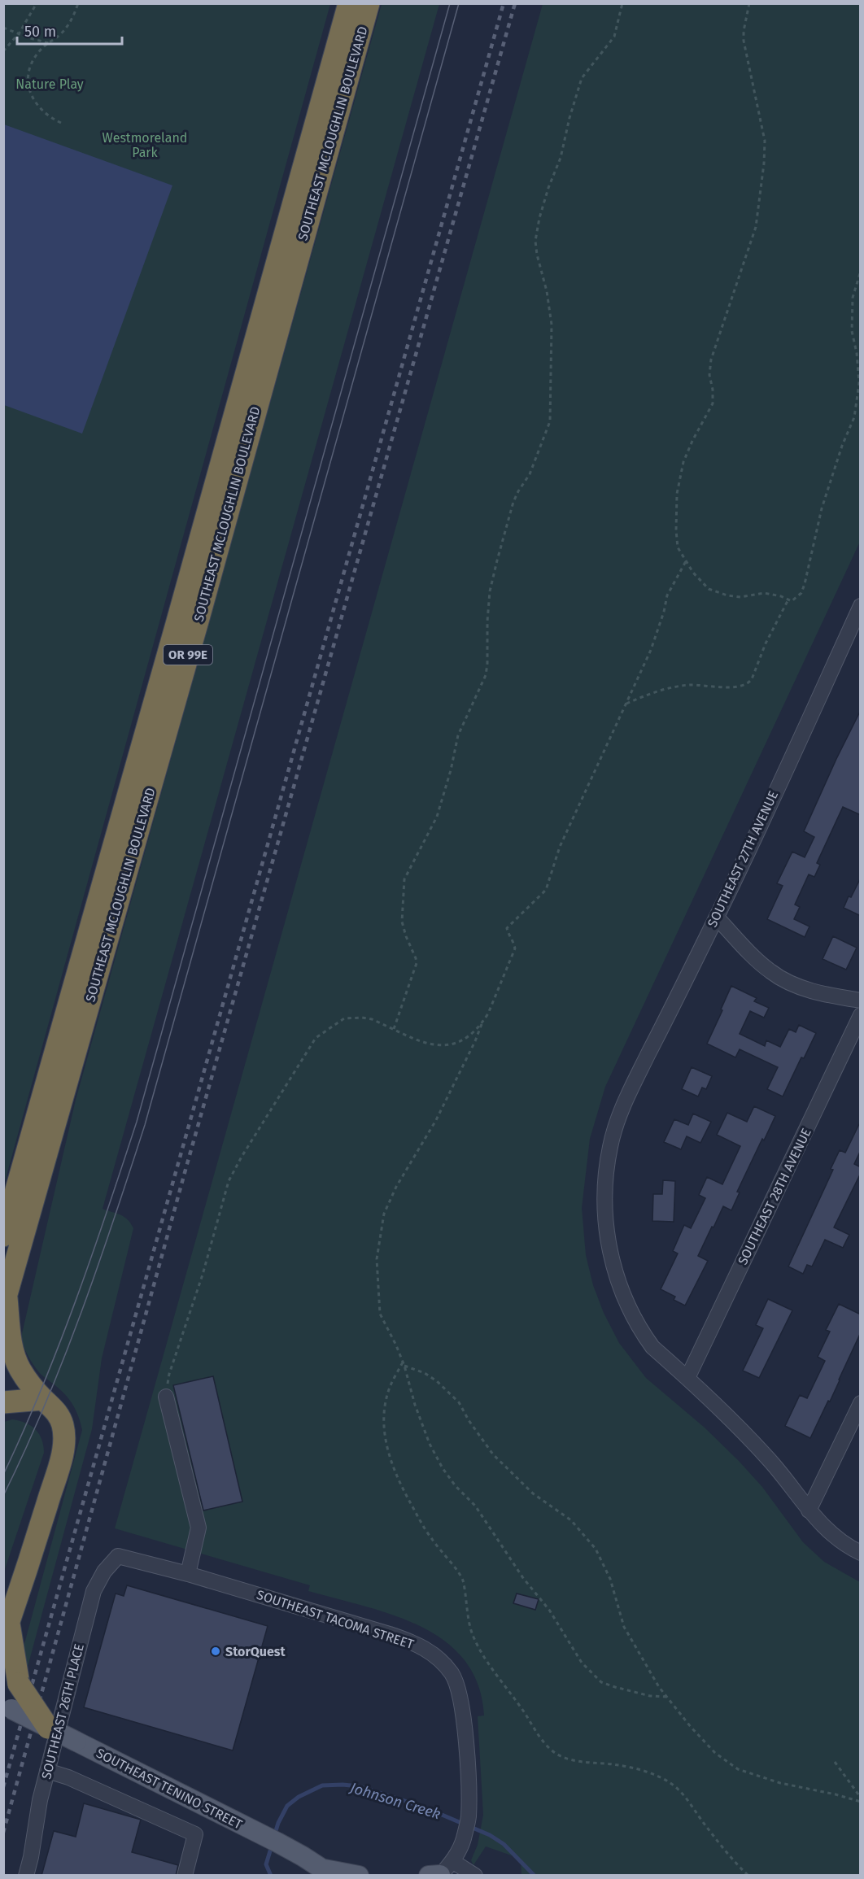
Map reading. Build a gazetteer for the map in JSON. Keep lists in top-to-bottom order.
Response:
{
  "streets": {
    "highway": ["SOUTHEAST MCLOUGHLIN BOULEVARD", "OR 99E"],
    "main road": ["SOUTHEAST TENINO STREET"],
    "street": [
      "SOUTHEAST 27TH AVENUE",
      "SOUTHEAST 28TH AVENUE",
      "SOUTHEAST TACOMA STREET",
      "SOUTHEAST 26TH PLACE"
    ]
  },
  "crossings": [
    ["SOUTHEAST 27TH AVENUE", "SOUTHEAST 28TH AVENUE"],
    ["SOUTHEAST TACOMA STREET", "SOUTHEAST 26TH PLACE"]
  ],
  "water": ["Johnson Creek"],
  "parks": ["Nature Play", "Westmoreland Park"],
  "places": ["StorQuest"],
  "scale_bar": "50 m"
}
